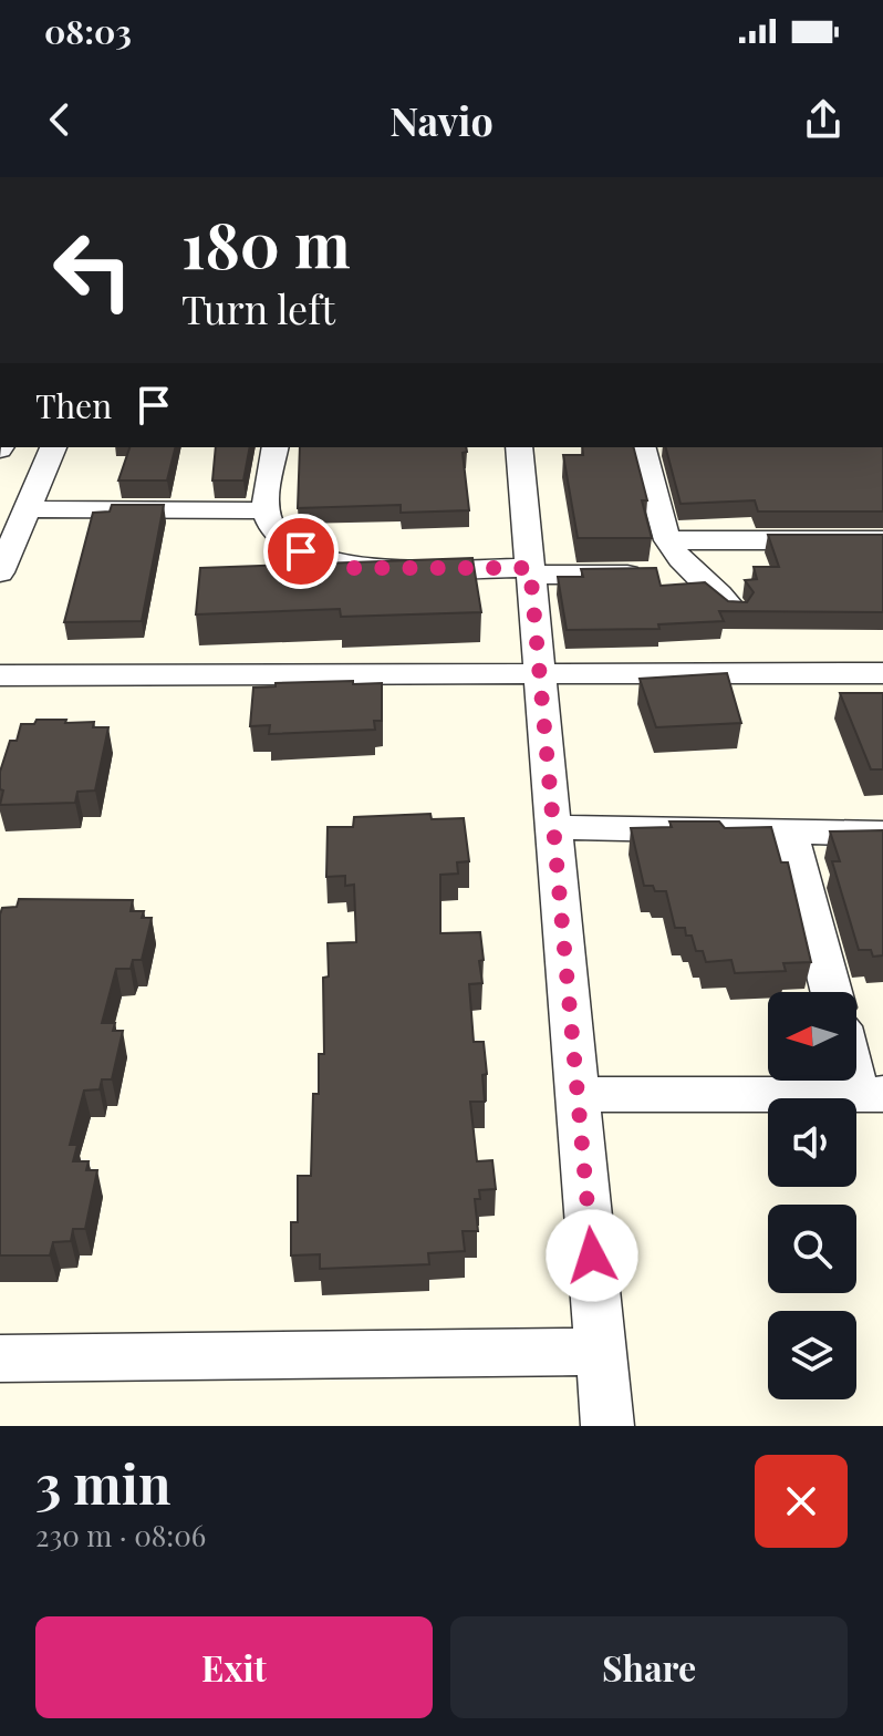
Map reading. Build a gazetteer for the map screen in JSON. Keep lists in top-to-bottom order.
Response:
{
  "north": "left",
  "page": {
    "status": "08:03",
    "header": "Navio",
    "turn": ["180 m", "Turn left"],
    "then": "Then",
    "heading": ["3 min", "230 m · 08:06"],
    "buttons": ["Exit", "Share"]
  }
}
